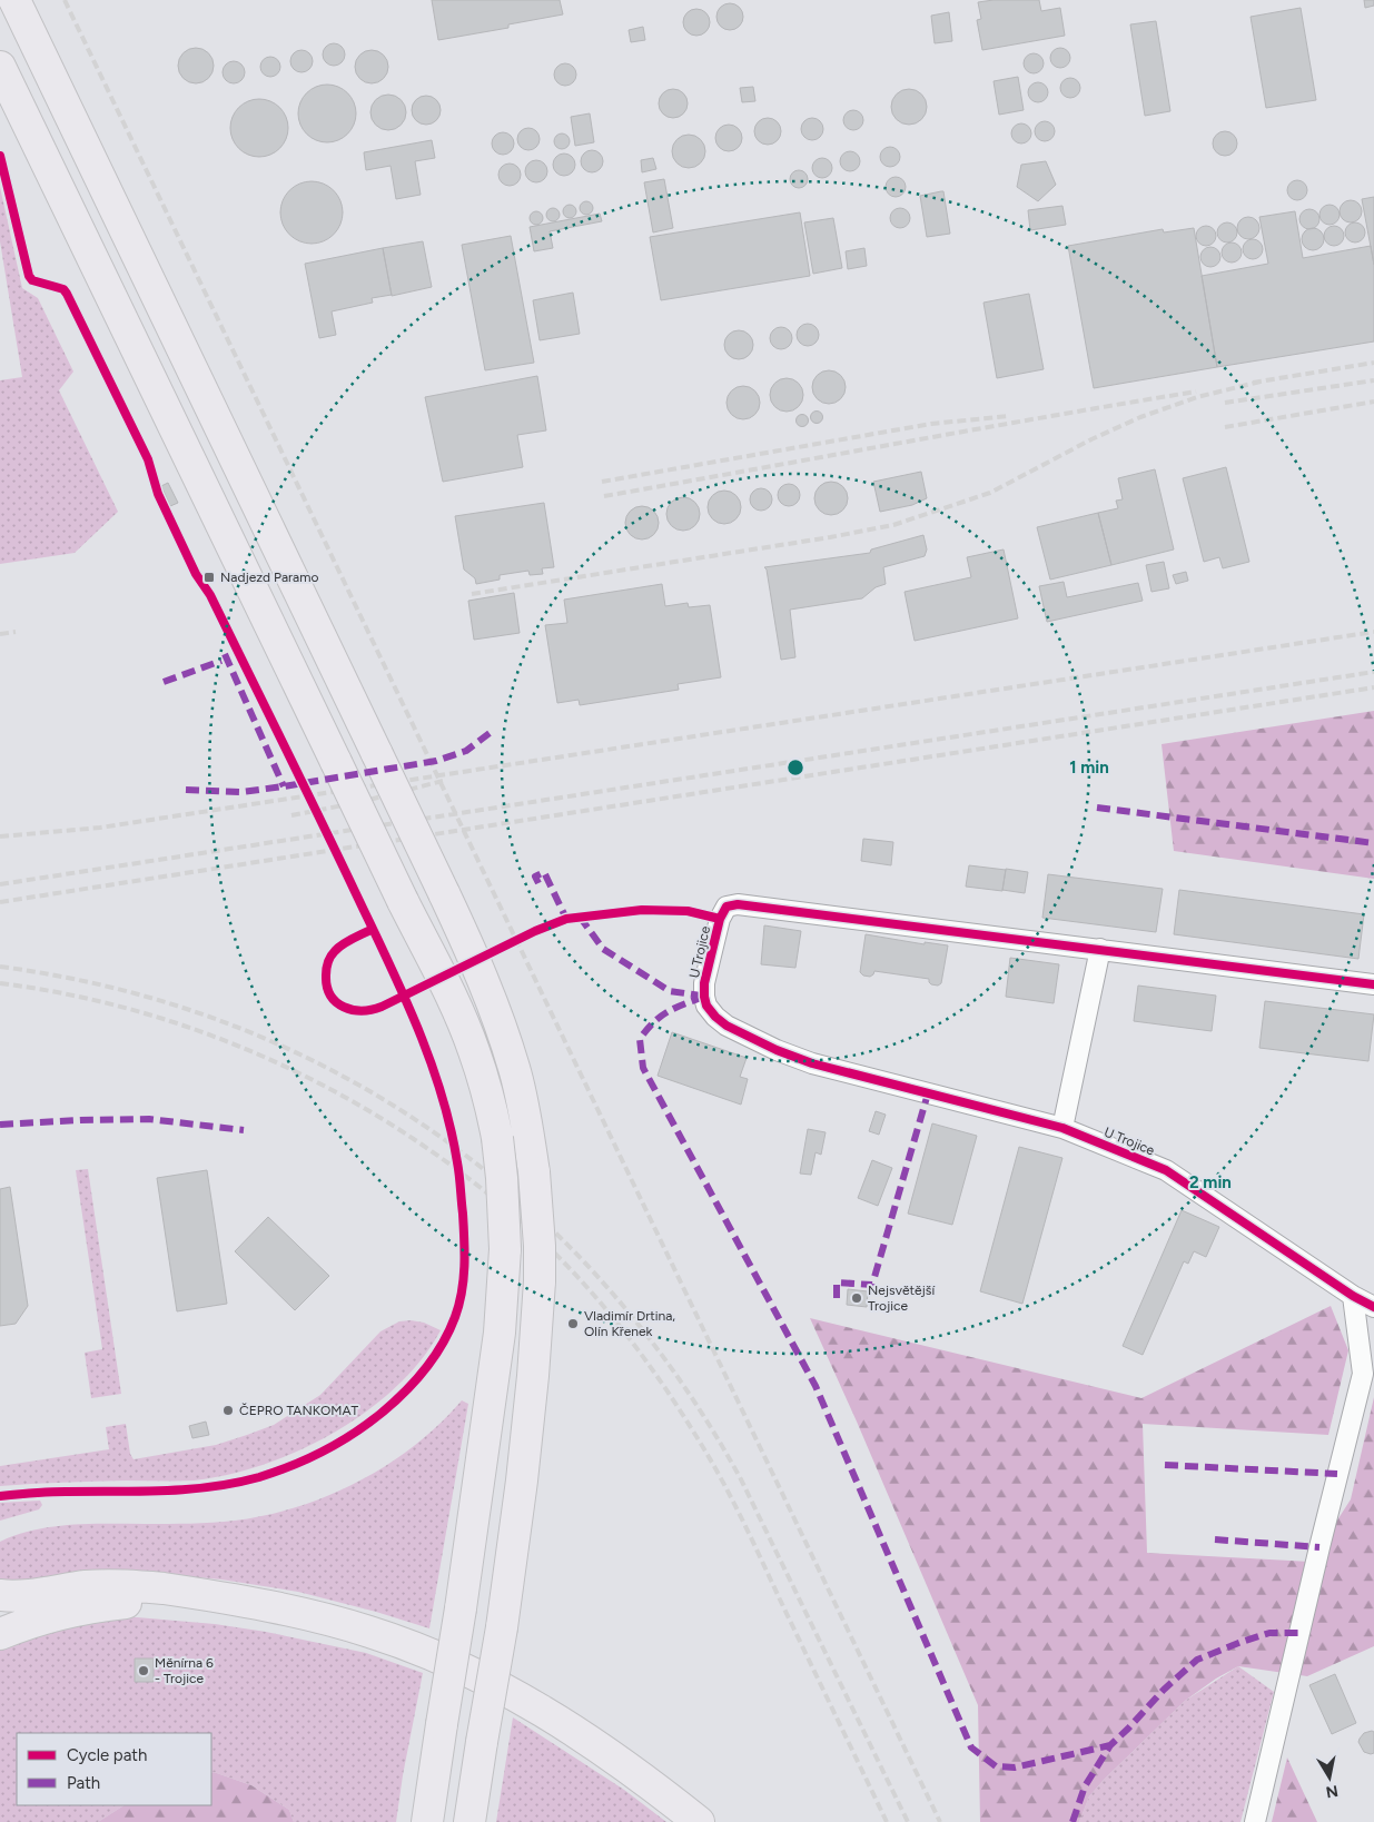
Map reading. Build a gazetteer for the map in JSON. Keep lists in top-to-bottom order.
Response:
{
  "streets": {
    "street": ["U Trojice"]
  },
  "places": {
    "transit": ["Nadjezd Paramo"],
    "other": [
      "Nejsvětější Trojice",
      "Vladimír Drtina, Olín Křenek",
      "ČEPRO TANKOMAT",
      "Měnírna 6 - Trojice"
    ]
  },
  "legend": ["Cycle path", "Path"],
  "north": "bottom",
  "rings": ["1 min", "2 min"]
}
